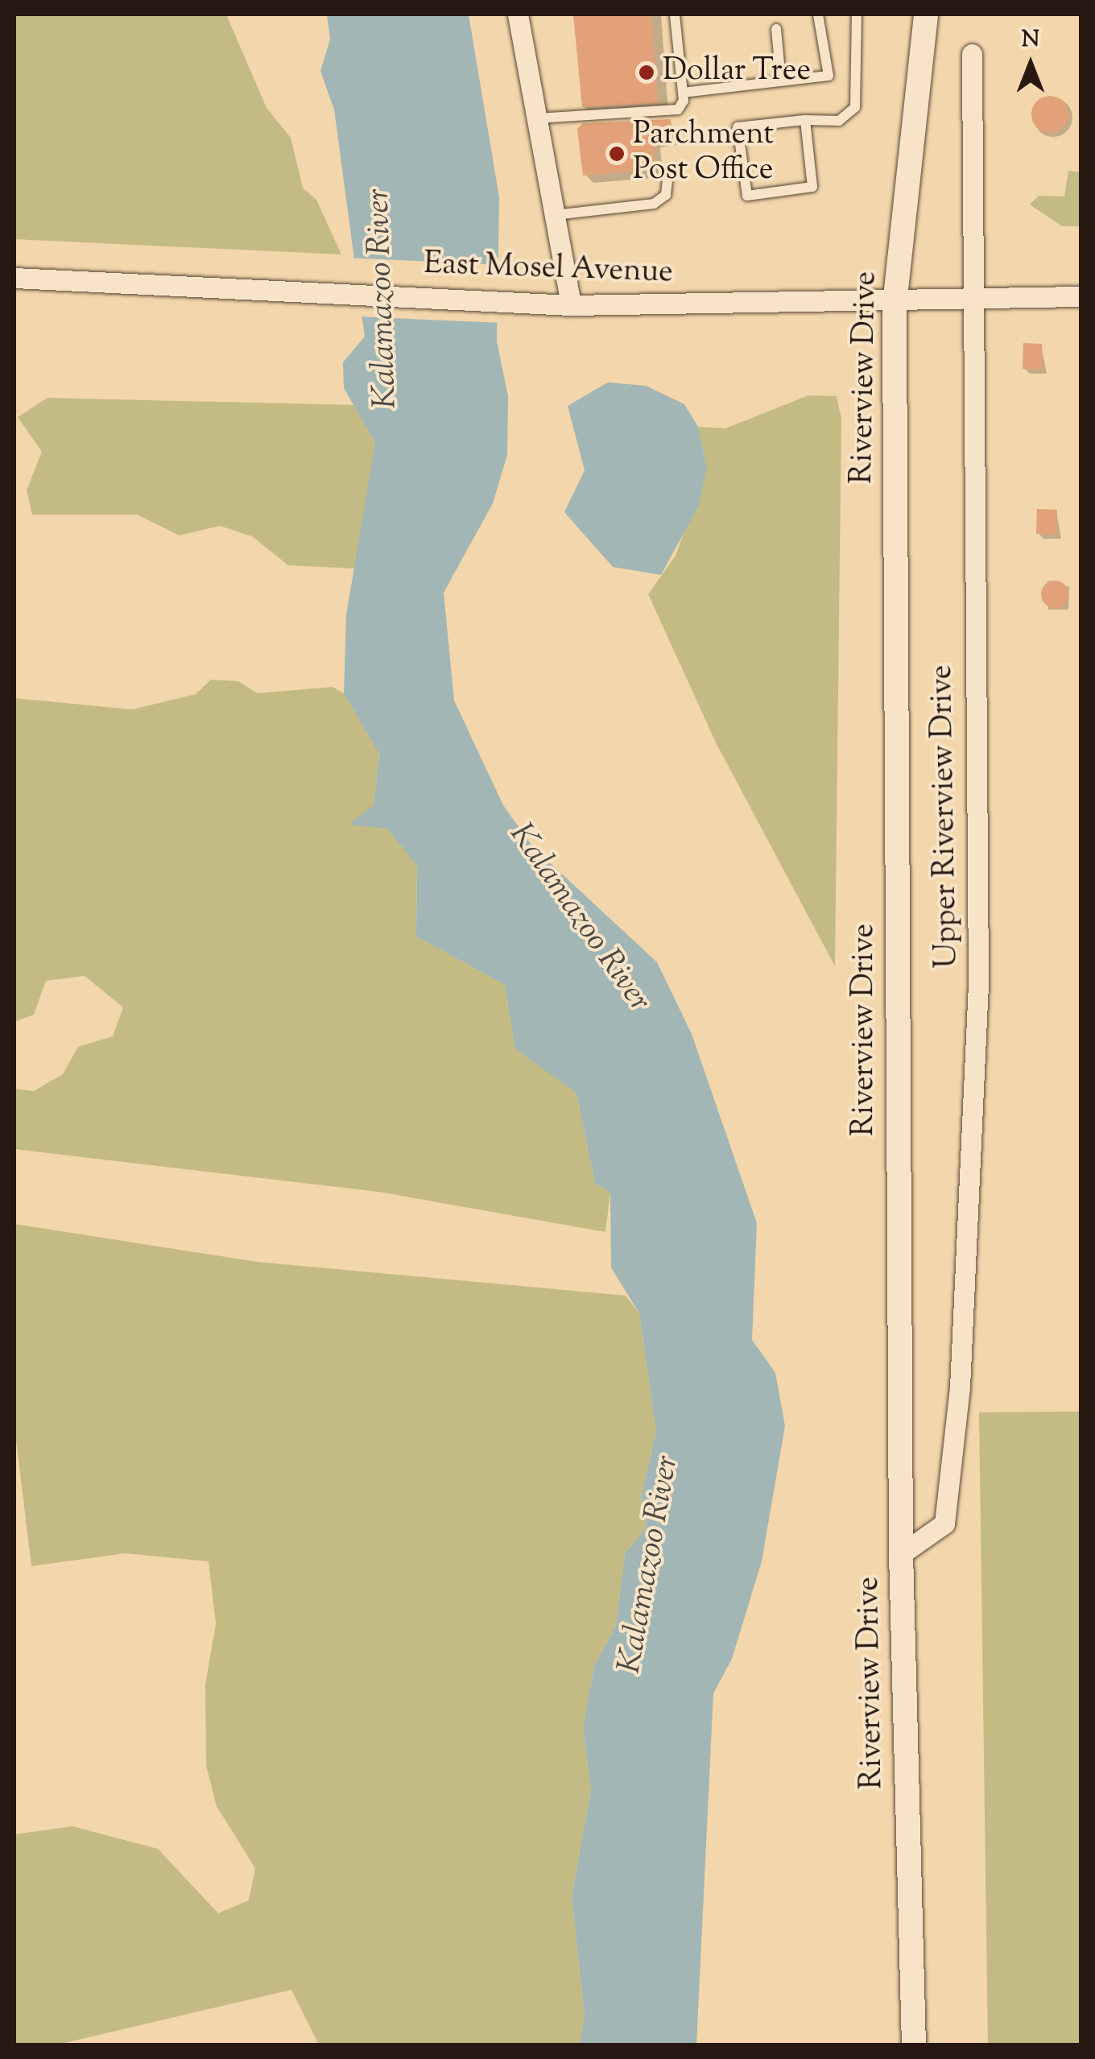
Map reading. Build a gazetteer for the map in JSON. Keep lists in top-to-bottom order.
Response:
{
  "streets": {
    "street": ["East Mosel Avenue", "Riverview Drive", "Upper Riverview Drive"]
  },
  "crossings": [
    ["East Mosel Avenue", "Riverview Drive"],
    ["East Mosel Avenue", "Upper Riverview Drive"],
    ["Riverview Drive", "Upper Riverview Drive"]
  ],
  "water": ["Kalamazoo River"],
  "places": ["Dollar Tree", "Parchment Post Office"],
  "north": "top"
}
